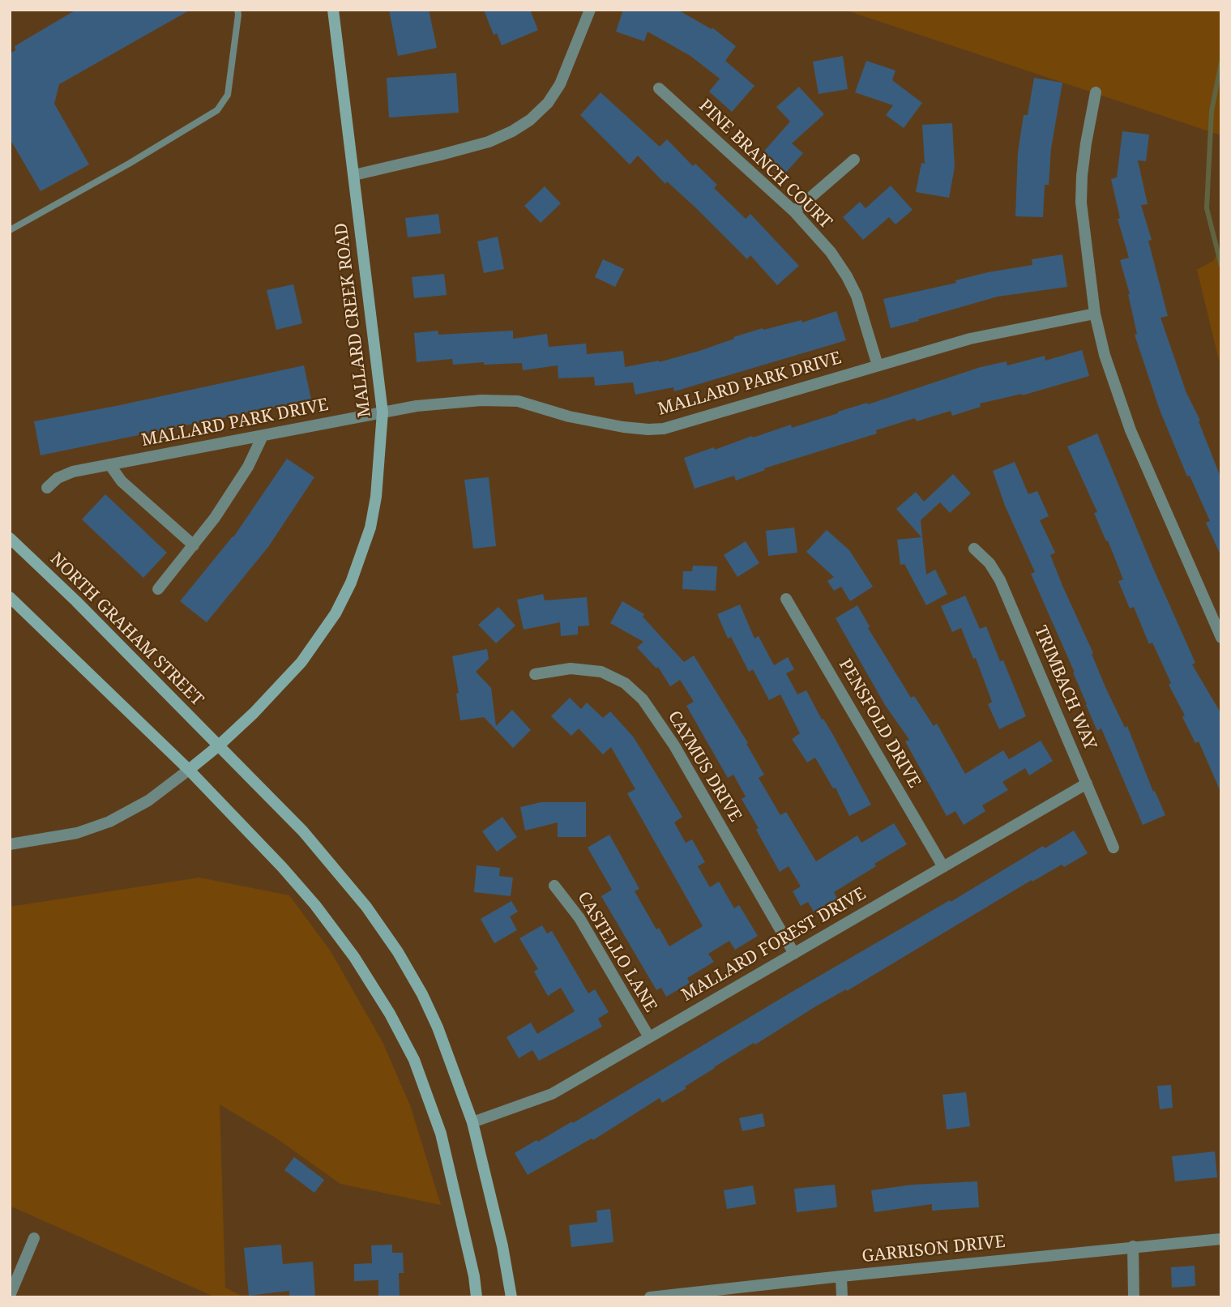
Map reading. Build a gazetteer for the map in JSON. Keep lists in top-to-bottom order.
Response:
{
  "streets": {
    "main road": ["MALLARD CREEK ROAD", "NORTH GRAHAM STREET"],
    "street": [
      "PINE BRANCH COURT",
      "MALLARD PARK DRIVE",
      "TRIMBACH WAY",
      "PENSFOLD DRIVE",
      "CAYMUS DRIVE",
      "MALLARD FOREST DRIVE",
      "CASTELLO LANE",
      "GARRISON DRIVE"
    ]
  },
  "crossings": [
    ["PINE BRANCH COURT", "MALLARD PARK DRIVE"],
    ["MALLARD CREEK ROAD", "MALLARD PARK DRIVE"],
    ["MALLARD CREEK ROAD", "NORTH GRAHAM STREET"],
    ["TRIMBACH WAY", "MALLARD FOREST DRIVE"],
    ["PENSFOLD DRIVE", "MALLARD FOREST DRIVE"],
    ["CAYMUS DRIVE", "MALLARD FOREST DRIVE"],
    ["MALLARD FOREST DRIVE", "CASTELLO LANE"]
  ]
}
